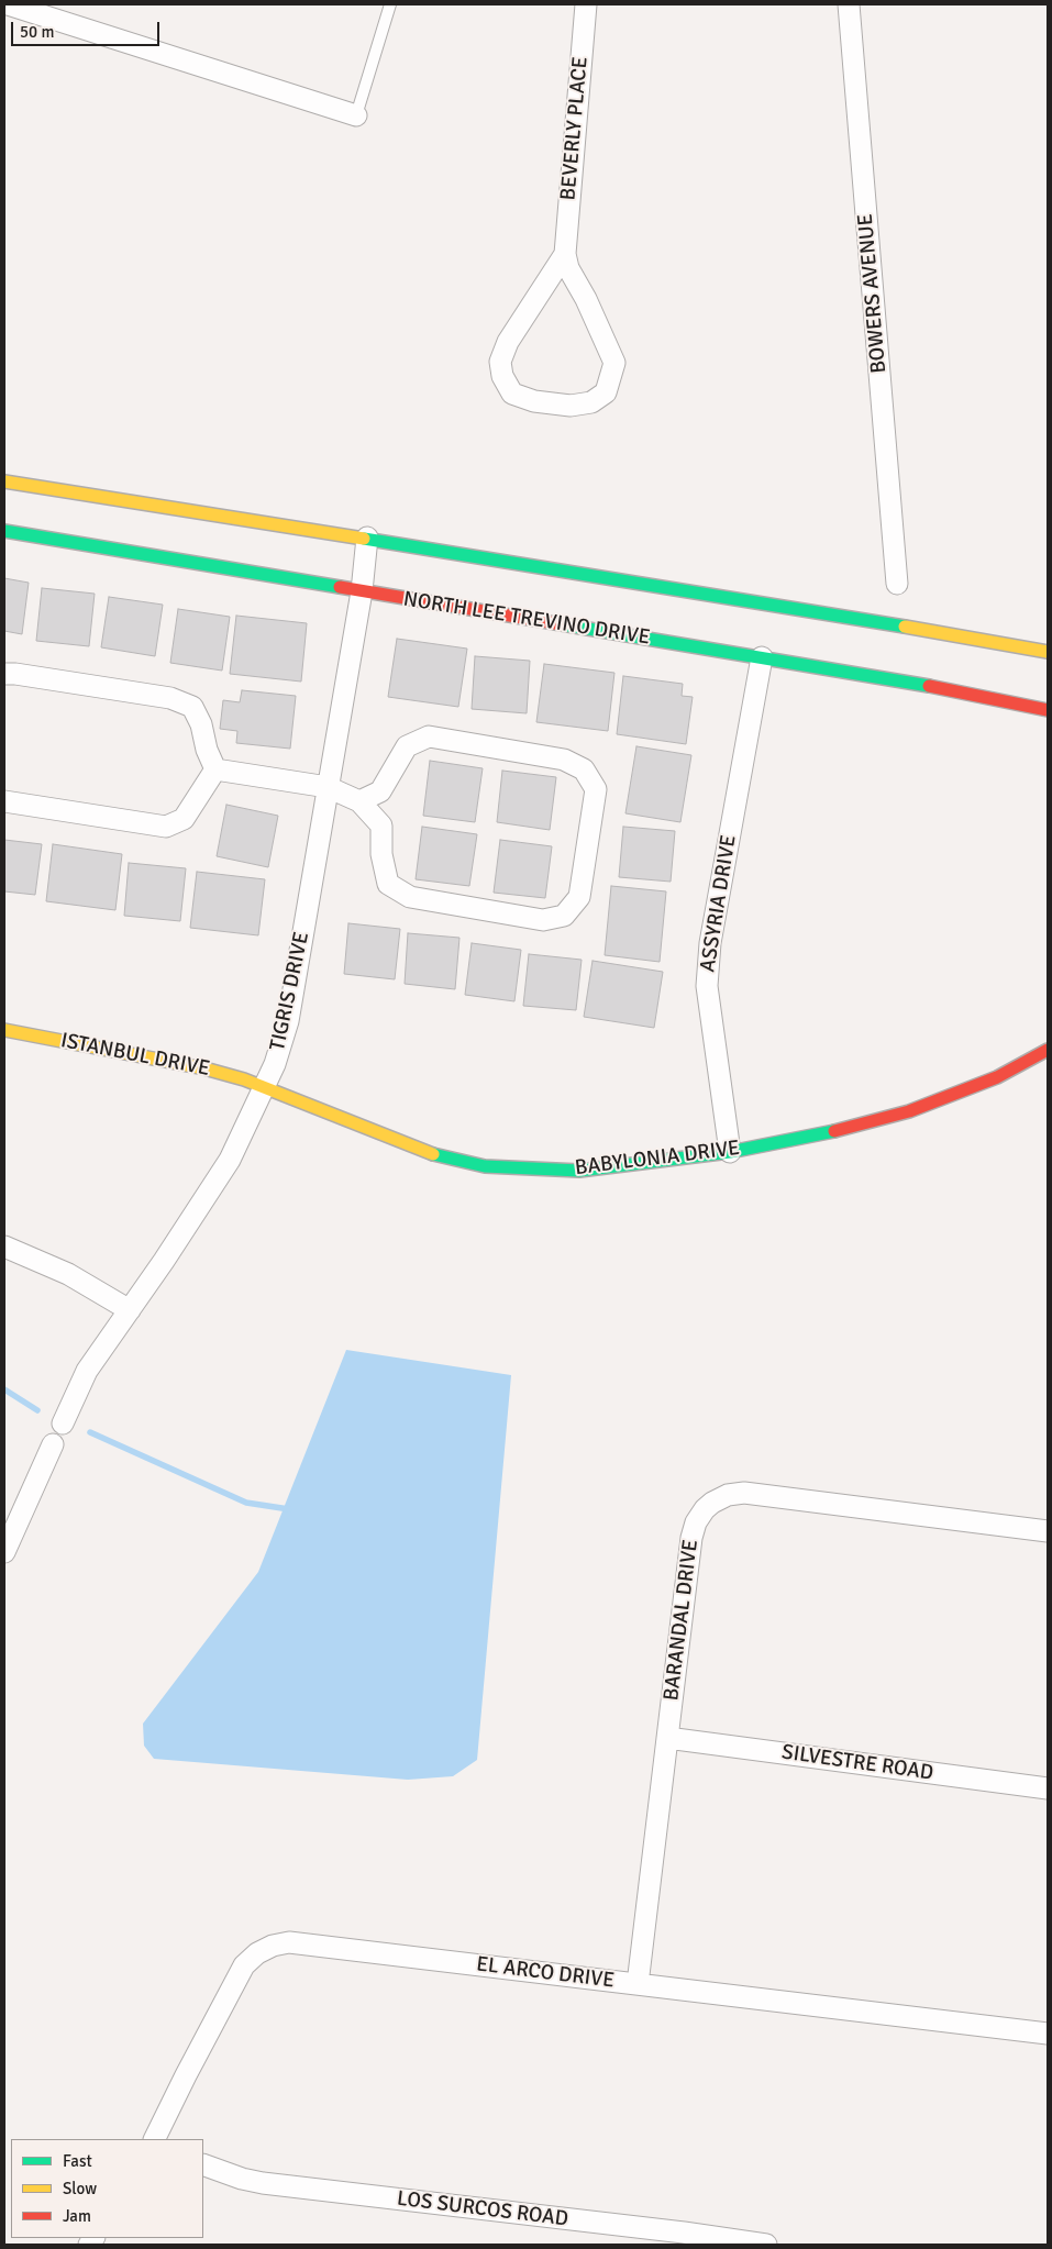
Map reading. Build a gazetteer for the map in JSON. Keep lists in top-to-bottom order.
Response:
{
  "streets": {
    "main road": ["NORTH LEE TREVINO DRIVE", "ISTANBUL DRIVE", "BABYLONIA DRIVE"],
    "street": [
      "BEVERLY PLACE",
      "BOWERS AVENUE",
      "ASSYRIA DRIVE",
      "TIGRIS DRIVE",
      "BARANDAL DRIVE",
      "SILVESTRE ROAD",
      "EL ARCO DRIVE",
      "LOS SURCOS ROAD"
    ]
  },
  "crossings": [
    ["NORTH LEE TREVINO DRIVE", "ASSYRIA DRIVE"],
    ["NORTH LEE TREVINO DRIVE", "TIGRIS DRIVE"],
    ["ASSYRIA DRIVE", "BABYLONIA DRIVE"],
    ["TIGRIS DRIVE", "ISTANBUL DRIVE"],
    ["TIGRIS DRIVE", "BABYLONIA DRIVE"],
    ["ISTANBUL DRIVE", "BABYLONIA DRIVE"],
    ["BARANDAL DRIVE", "SILVESTRE ROAD"],
    ["BARANDAL DRIVE", "EL ARCO DRIVE"]
  ],
  "legend": ["Fast", "Slow", "Jam"],
  "scale_bar": "50 m"
}
